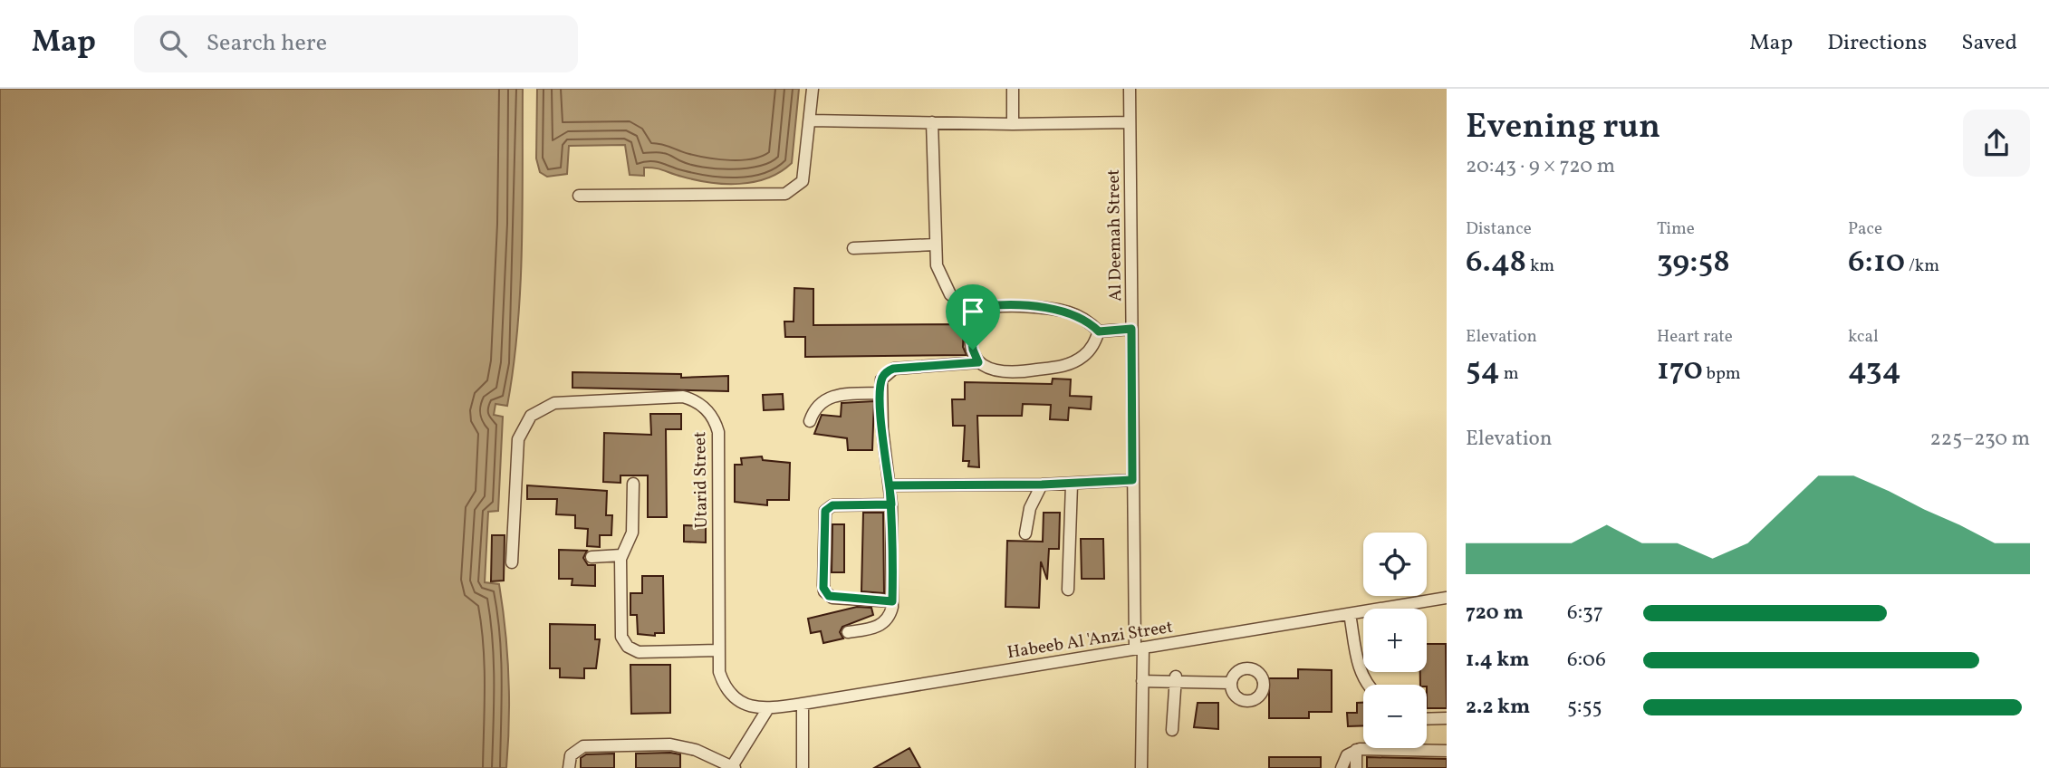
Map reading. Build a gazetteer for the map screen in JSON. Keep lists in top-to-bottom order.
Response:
{
  "streets": {
    "street": ["Al Deemah Street", "Utarid Street", "Habeeb Al 'Anzi Street"]
  },
  "crossings": [
    ["Al Deemah Street", "Habeeb Al 'Anzi Street"],
    ["Utarid Street", "Habeeb Al 'Anzi Street"]
  ],
  "page": {
    "header": "Map",
    "search": "Search here",
    "nav": ["Map", "Directions", "Saved"],
    "heading": ["Evening run", "20:43 · 9 × 720 m"],
    "stats": [
      ["Distance", "6.48 km"],
      ["Time", "39:58"],
      ["Pace", "6:10 /km"],
      ["Elevation", "54 m"],
      ["Heart rate", "170 bpm"],
      ["kcal", "434"]
    ],
    "chart": ["Elevation", "225–230 m"],
    "map_buttons": ["+", "−"],
    "list": [
      {
        "name": "720 m",
        "note": "6:37"
      },
      {
        "name": "1.4 km",
        "note": "6:06"
      },
      {
        "name": "2.2 km",
        "note": "5:55"
      }
    ]
  }
}
